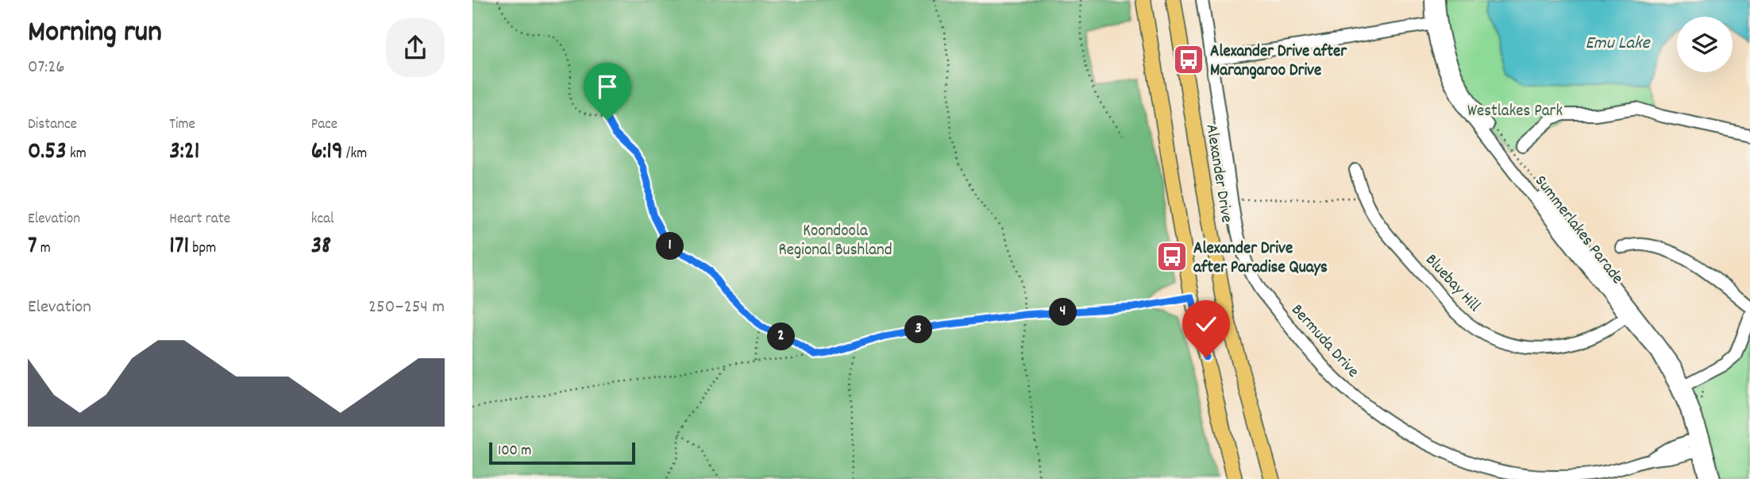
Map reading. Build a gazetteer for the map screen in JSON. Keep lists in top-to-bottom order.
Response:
{
  "streets": {
    "main road": ["Alexander Drive"],
    "street": ["Summerlakes Parade", "Bluebay Hill", "Bermuda Drive"]
  },
  "crossings": [
    ["Summerlakes Parade", "Bluebay Hill"],
    ["Summerlakes Parade", "Bermuda Drive"]
  ],
  "water": ["Emu Lake"],
  "parks": ["Westlakes Park", "Koondoola Regional Bushland"],
  "places": {
    "bus stop": ["Alexander Drive after Marangaroo Drive", "Alexander Drive after Paradise Quays"]
  },
  "scale_bar": "100 m",
  "page": {
    "heading": ["Morning run", "07:26"],
    "stats": [
      ["Distance", "0.53 km"],
      ["Time", "3:21"],
      ["Pace", "6:19 /km"],
      ["Elevation", "7 m"],
      ["Heart rate", "171 bpm"],
      ["kcal", "38"]
    ],
    "pins": [
      "1",
      "4",
      "3",
      "2"
    ],
    "chart": ["Elevation", "250–254 m"],
    "scale": "100 m"
  }
}
